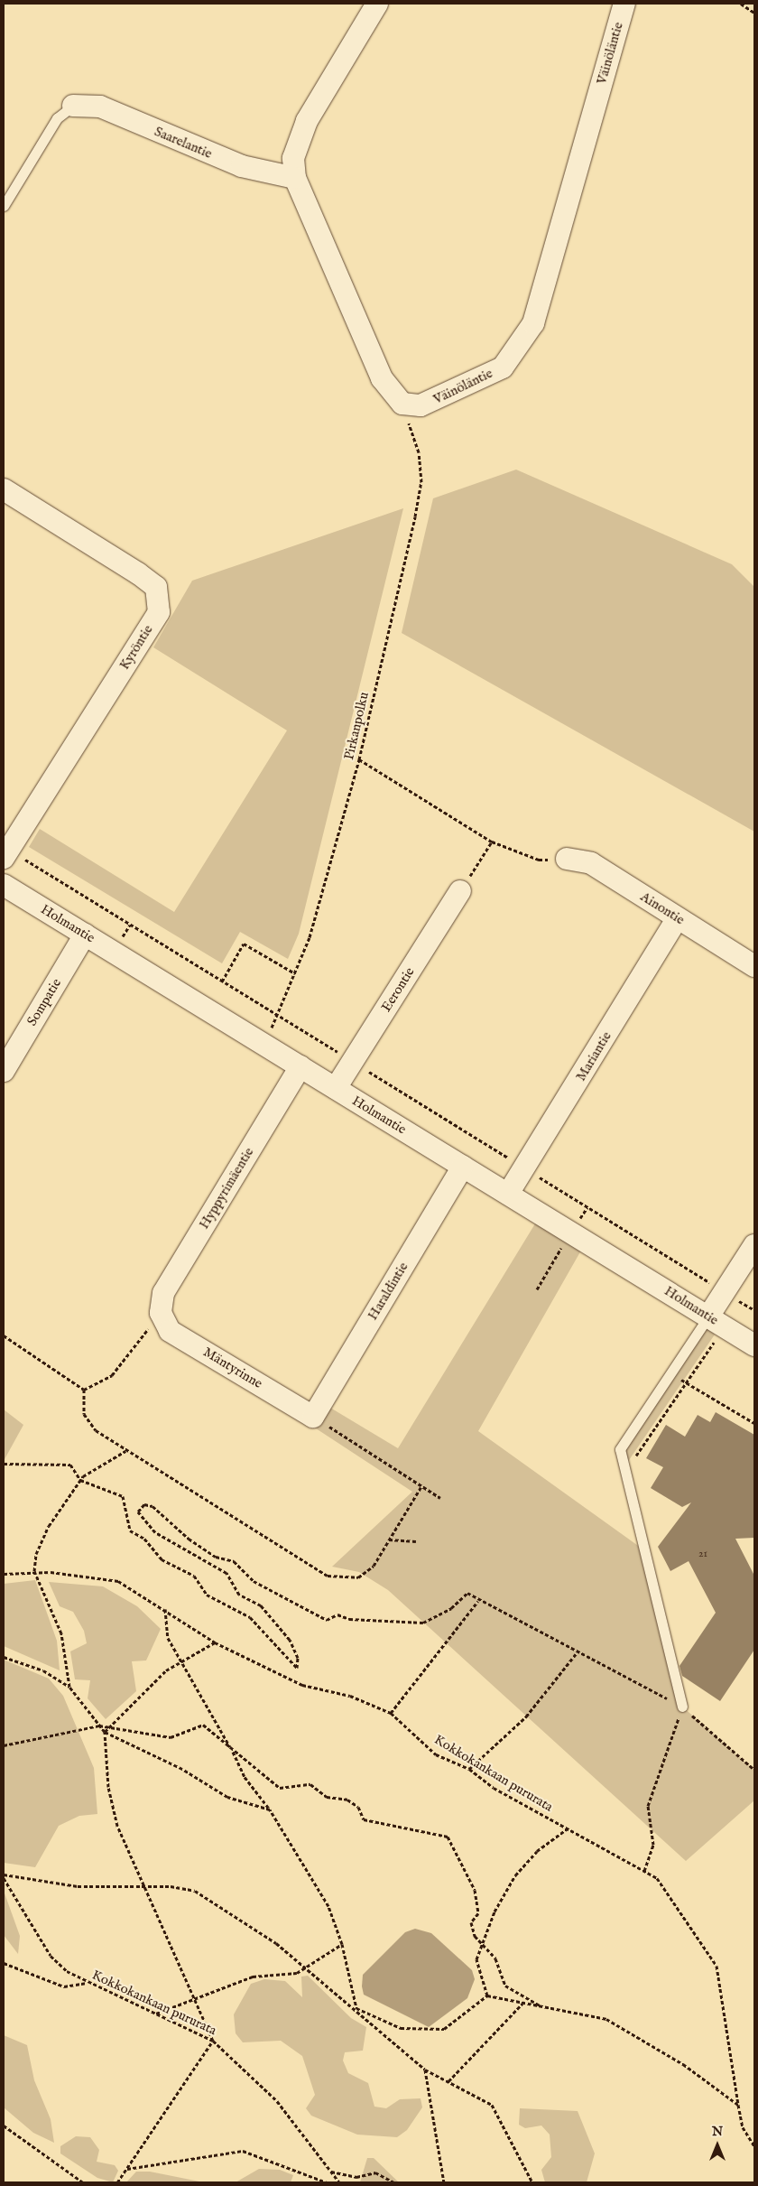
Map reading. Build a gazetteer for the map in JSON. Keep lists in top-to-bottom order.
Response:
{
  "streets": {
    "street": [
      "Väinöläntie",
      "Saarelantie",
      "Kyröntie",
      "Ainontie",
      "Holmantie",
      "Eerontie",
      "Sompatie",
      "Mariantie",
      "Hyppyrimäentie",
      "Haraldintie",
      "Mäntyrinne"
    ],
    "path": ["Pirkanpolku", "Kokkokankaan pururata"]
  },
  "crossings": [
    ["Väinöläntie", "Pirkanpolku"],
    ["Pirkanpolku", "Holmantie"],
    ["Ainontie", "Mariantie"],
    ["Holmantie", "Eerontie"],
    ["Holmantie", "Sompatie"],
    ["Holmantie", "Mariantie"],
    ["Holmantie", "Hyppyrimäentie"],
    ["Holmantie", "Haraldintie"],
    ["Hyppyrimäentie", "Mäntyrinne"],
    ["Haraldintie", "Mäntyrinne"]
  ],
  "house_numbers": ["21"],
  "north": "top"
}
